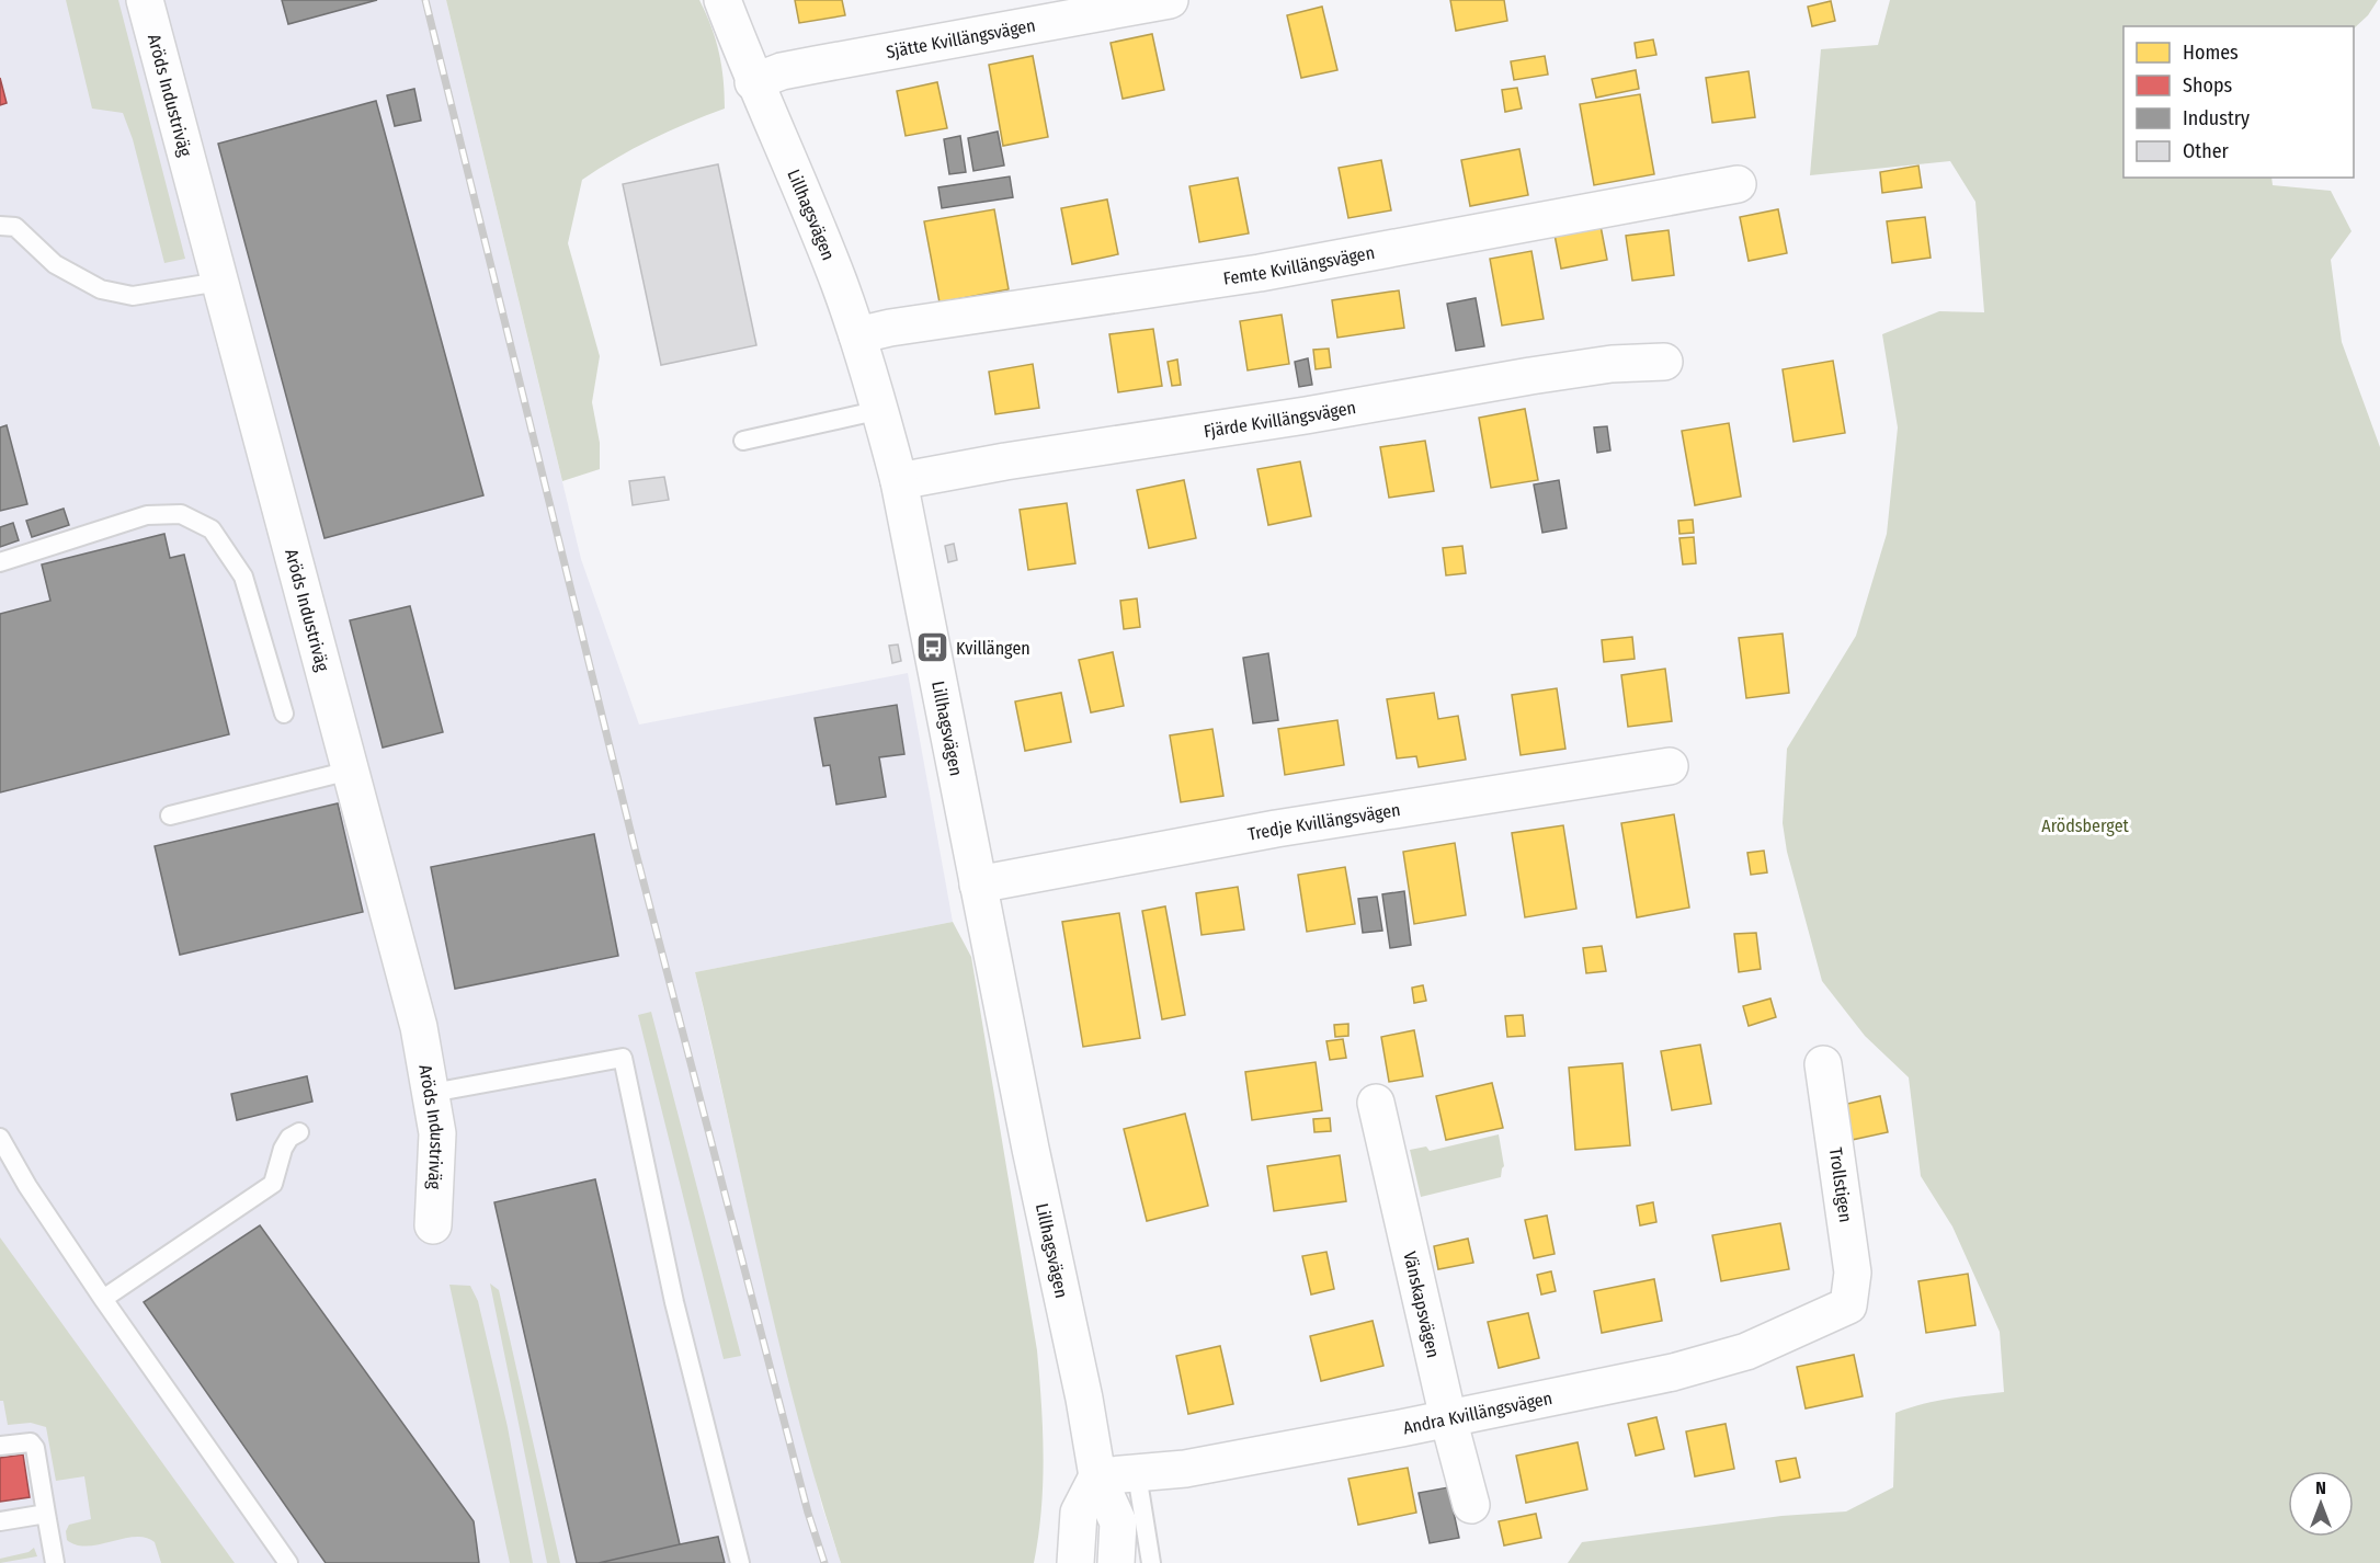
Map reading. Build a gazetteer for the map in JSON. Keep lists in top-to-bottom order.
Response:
{
  "streets": {
    "street": [
      "Sjätte Kvillängsvägen",
      "Aröds Industriväg",
      "Lillhagsvägen",
      "Femte Kvillängsvägen",
      "Fjärde Kvillängsvägen",
      "Tredje Kvillängsvägen",
      "Trollstigen",
      "Vänskapsvägen",
      "Andra Kvillängsvägen"
    ]
  },
  "crossings": [
    ["Sjätte Kvillängsvägen", "Lillhagsvägen"],
    ["Lillhagsvägen", "Femte Kvillängsvägen"],
    ["Lillhagsvägen", "Fjärde Kvillängsvägen"],
    ["Lillhagsvägen", "Tredje Kvillängsvägen"],
    ["Lillhagsvägen", "Andra Kvillängsvägen"],
    ["Trollstigen", "Andra Kvillängsvägen"],
    ["Vänskapsvägen", "Andra Kvillängsvägen"]
  ],
  "parks": ["Arödsberget"],
  "places": {
    "bus stop": ["Kvillängen"]
  },
  "legend": [
    "Homes",
    "Shops",
    "Industry",
    "Other"
  ],
  "north": "top"
}
